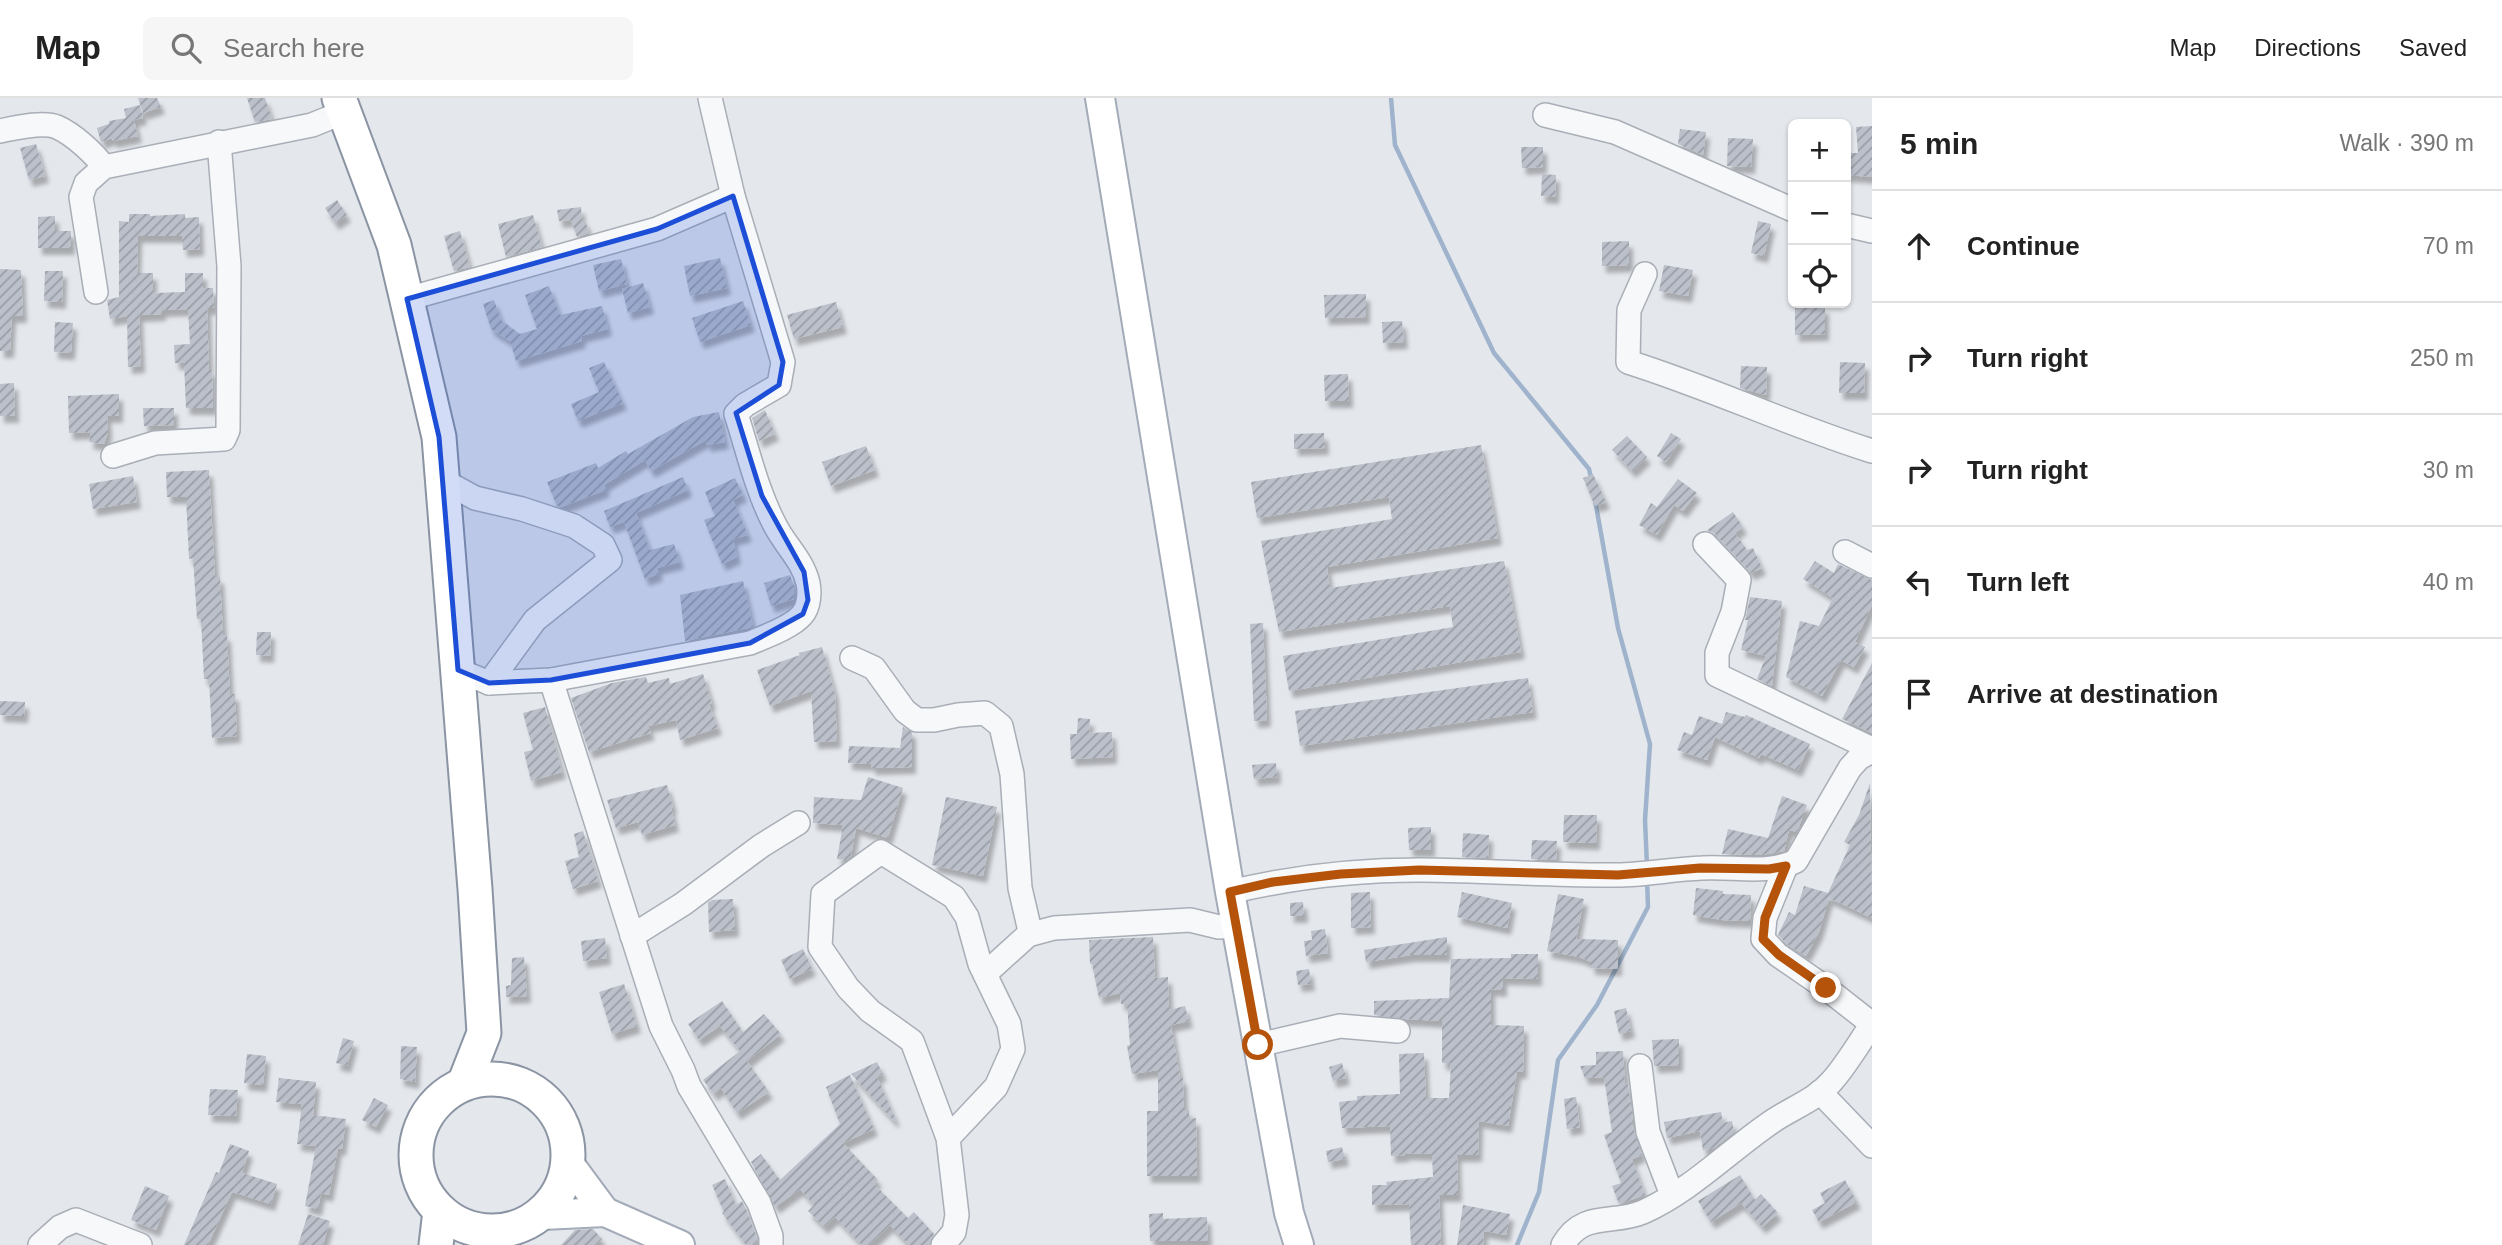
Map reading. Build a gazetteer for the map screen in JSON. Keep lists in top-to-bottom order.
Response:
{
  "page": {
    "header": "Map",
    "search": "Search here",
    "nav": ["Map", "Directions", "Saved"],
    "heading": ["5 min", "Walk · 390 m"],
    "map_buttons": ["+", "−"],
    "list": [
      ["Continue", "70 m"],
      ["Turn right", "250 m"],
      ["Turn right", "30 m"],
      ["Turn left", "40 m"],
      "Arrive at destination"
    ]
  }
}
